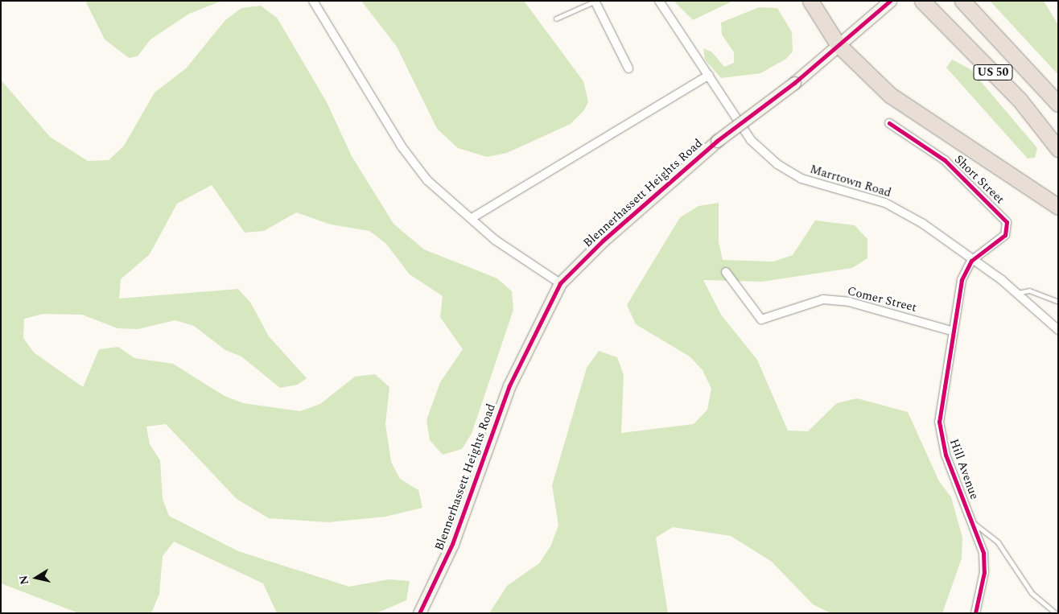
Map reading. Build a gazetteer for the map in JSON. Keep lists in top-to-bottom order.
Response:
{
  "streets": {
    "highway": ["US 50"],
    "street": [
      "Short Street",
      "Marrtown Road",
      "Blennerhassett Heights Road",
      "Comer Street",
      "Hill Avenue"
    ]
  },
  "crossings": [
    ["Short Street", "Marrtown Road"],
    ["Short Street", "Hill Avenue"],
    ["Marrtown Road", "Hill Avenue"],
    ["Comer Street", "Hill Avenue"]
  ],
  "north": "left"
}
